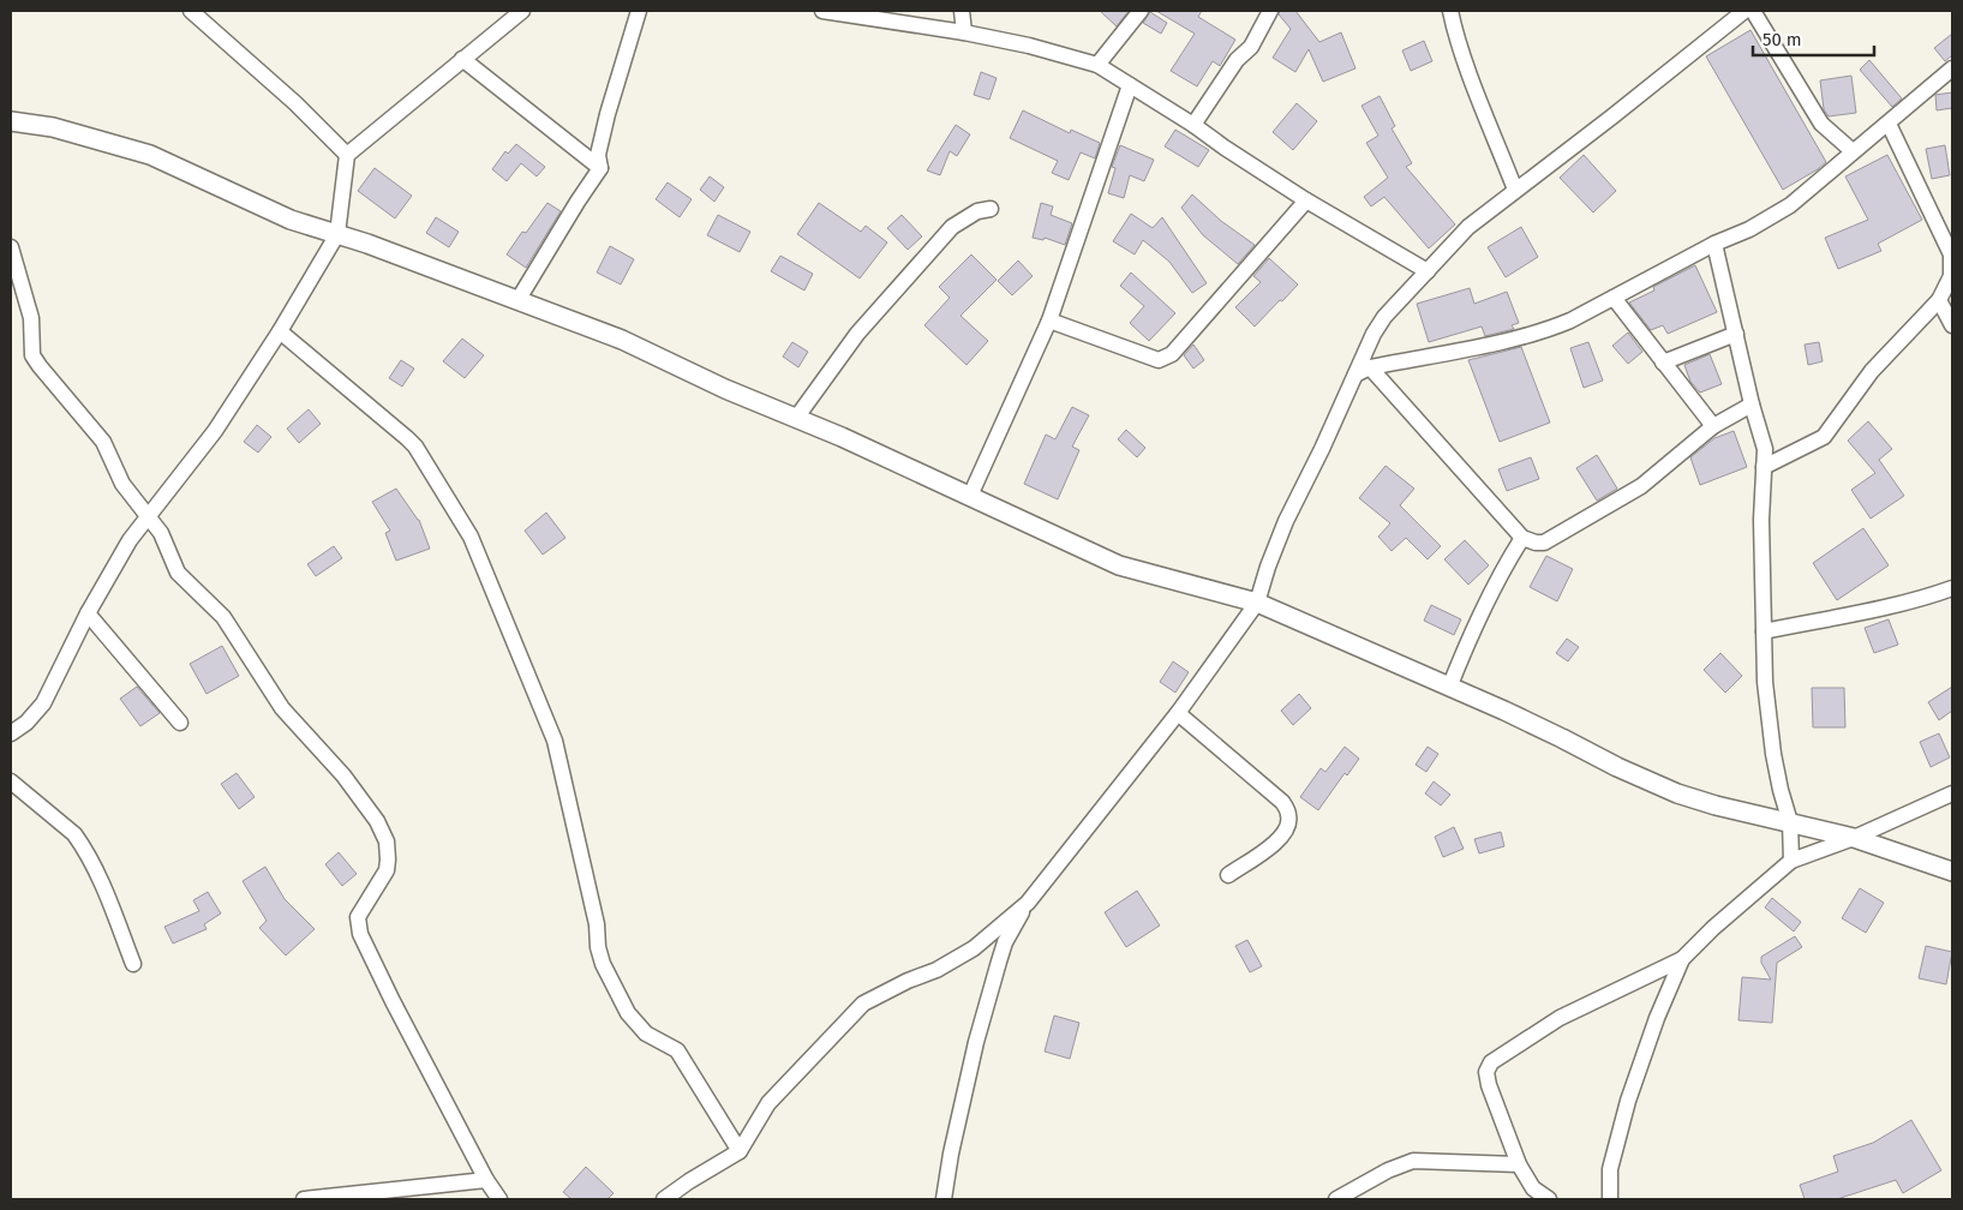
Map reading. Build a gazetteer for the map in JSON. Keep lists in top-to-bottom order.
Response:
{
  "scale_bar": "50 m"
}
